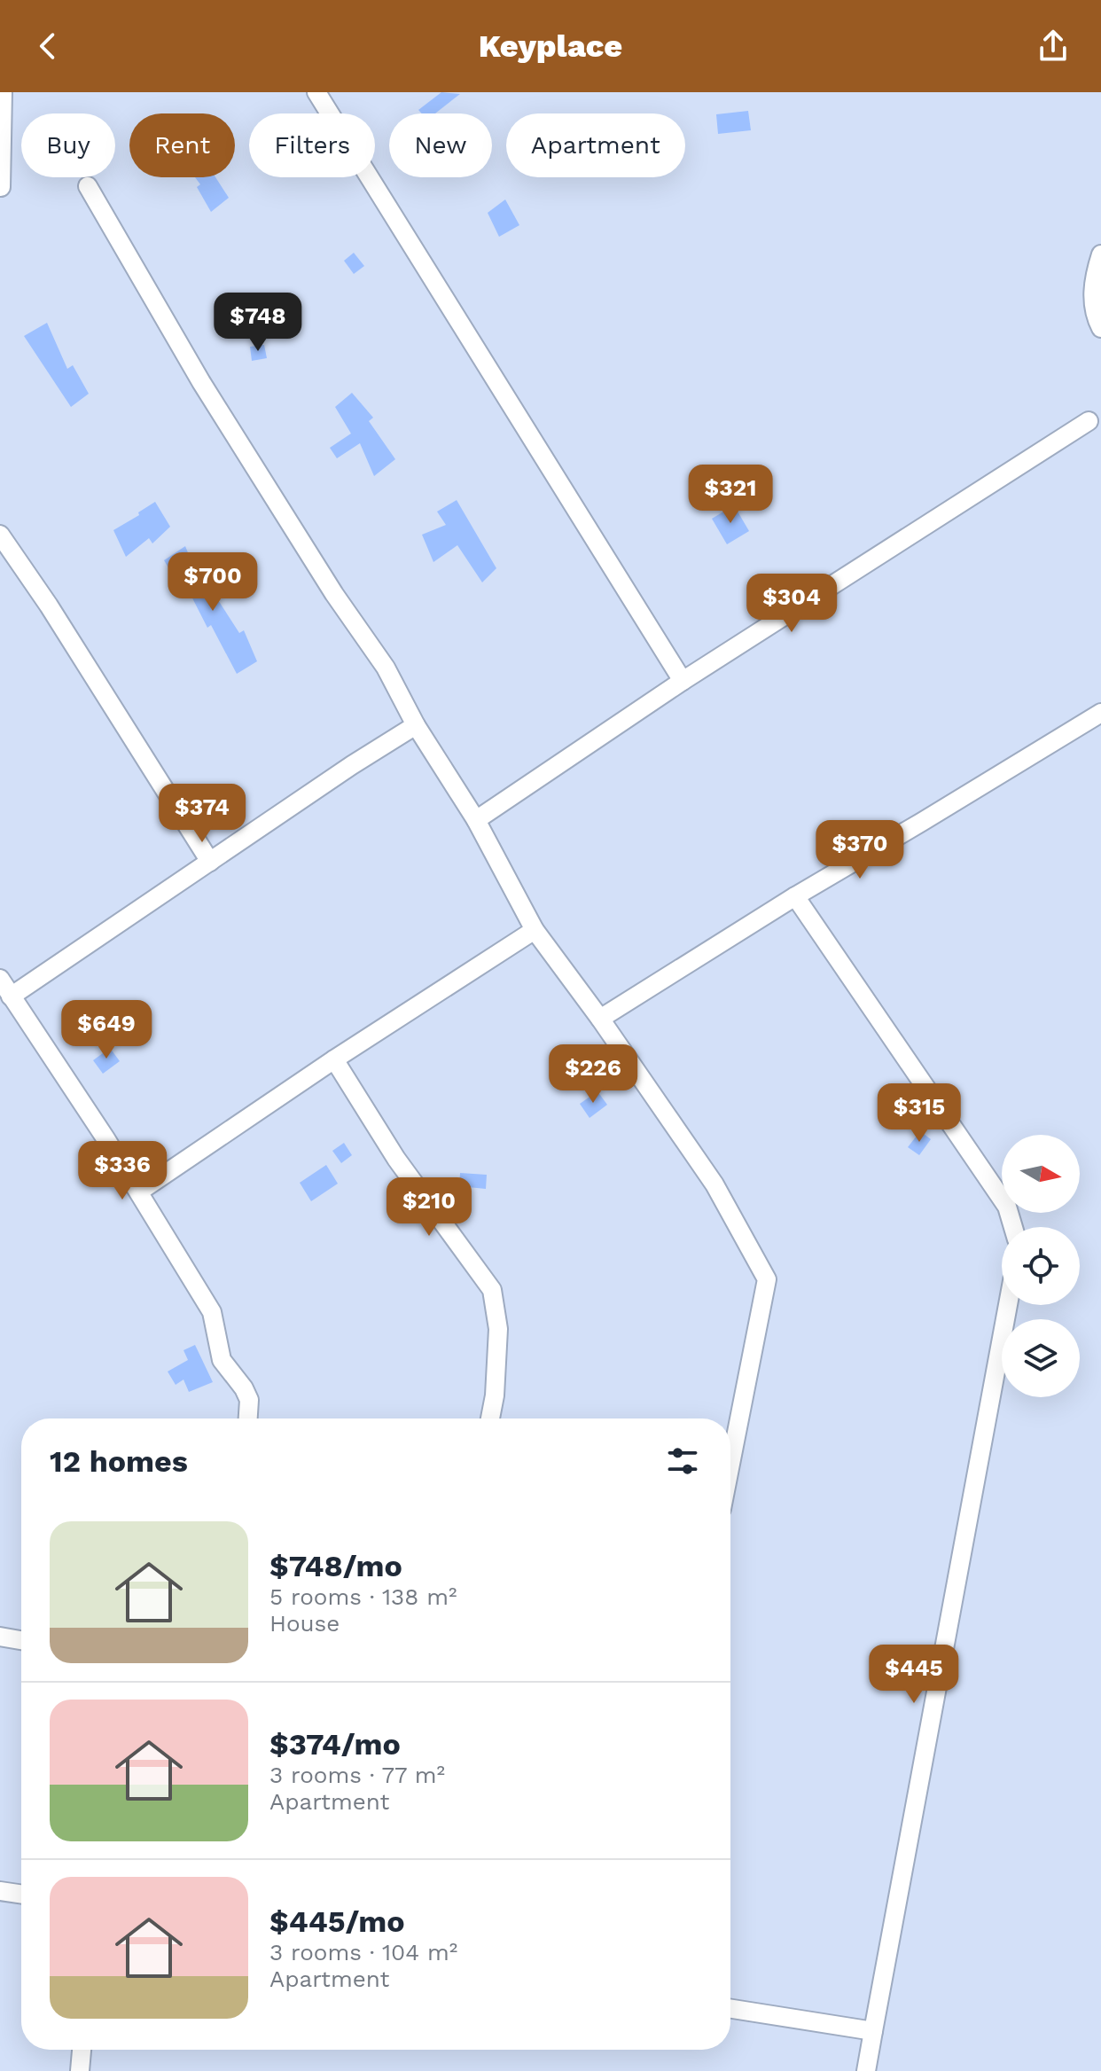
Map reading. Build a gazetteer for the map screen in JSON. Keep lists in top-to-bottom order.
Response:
{
  "north": "right",
  "page": {
    "header": "Keyplace",
    "chip": [
      "Buy",
      "Rent",
      "Filters",
      "New",
      "Apartment"
    ],
    "price": [
      "$748",
      "$321",
      "$700",
      "$304",
      "$374",
      "$370",
      "$649",
      "$226",
      "$315",
      "$336",
      "$210",
      "$445"
    ],
    "heading": "12 homes",
    "list": [
      {
        "name": "$748/mo",
        "note": "5 rooms · 138 m² · House"
      },
      {
        "name": "$374/mo",
        "note": "3 rooms · 77 m² · Apartment"
      },
      {
        "name": "$445/mo",
        "note": "3 rooms · 104 m² · Apartment"
      }
    ]
  }
}
